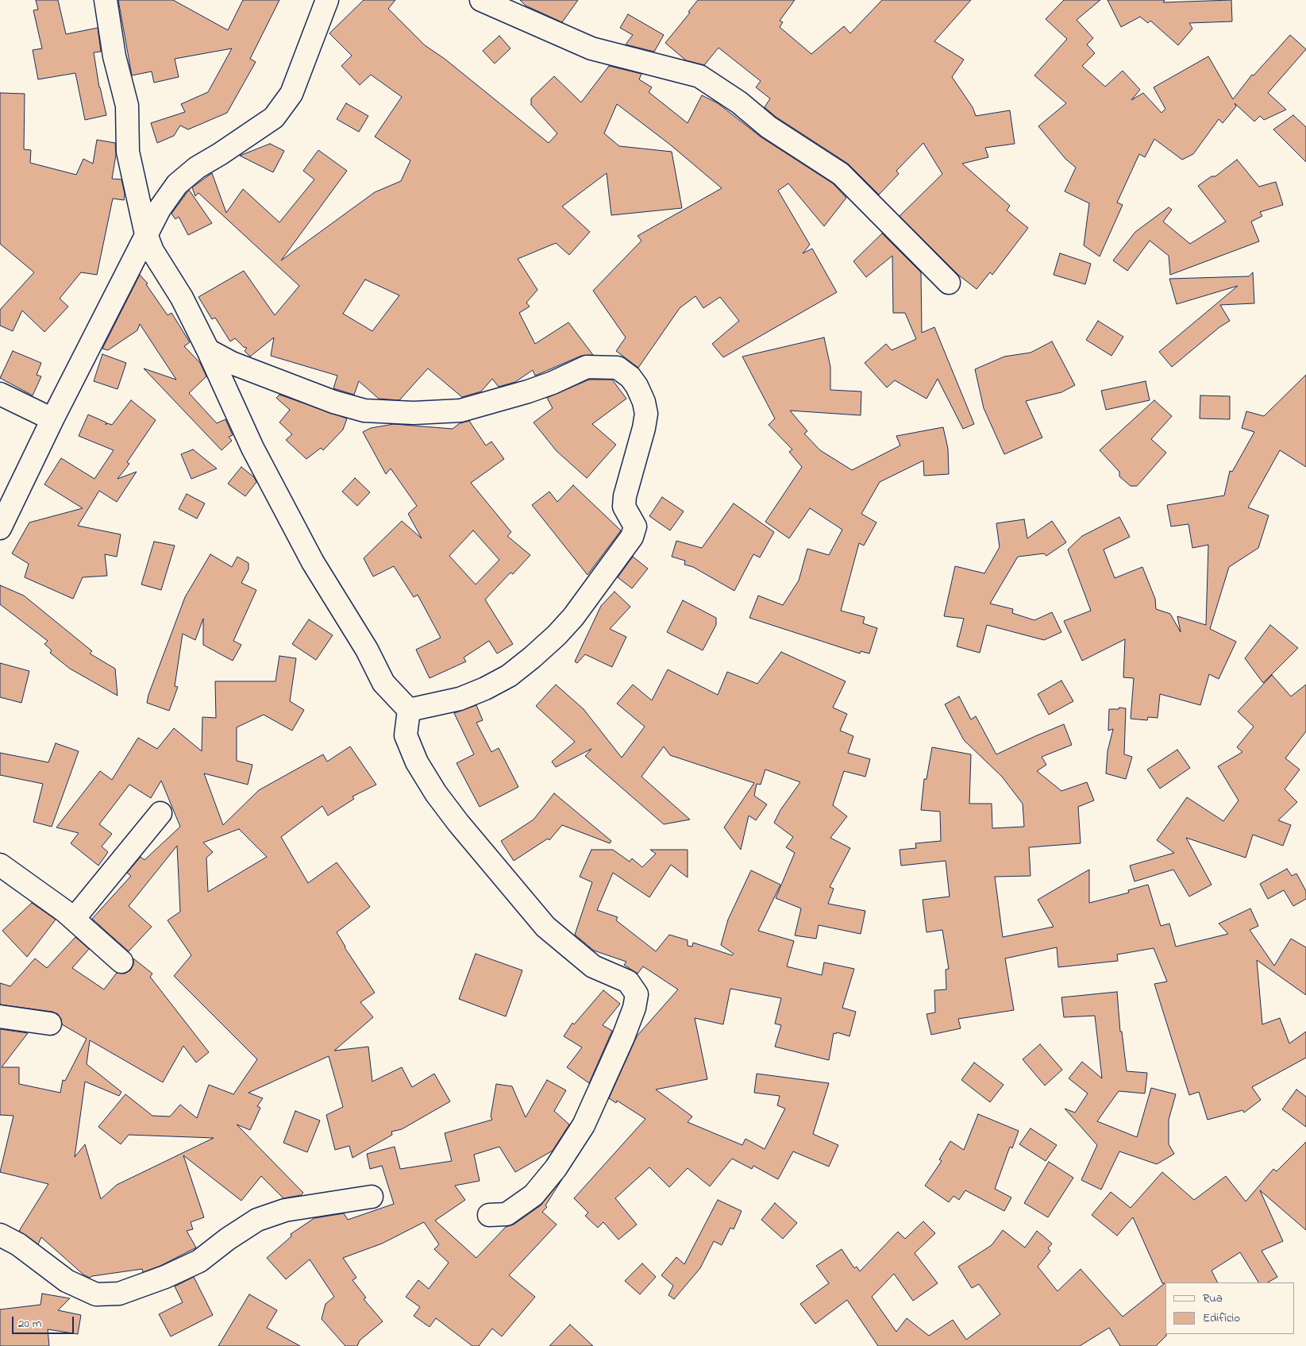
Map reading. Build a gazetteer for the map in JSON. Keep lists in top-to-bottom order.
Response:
{
  "legend": ["Rua", "Edifício"],
  "scale_bar": "20 m"
}
